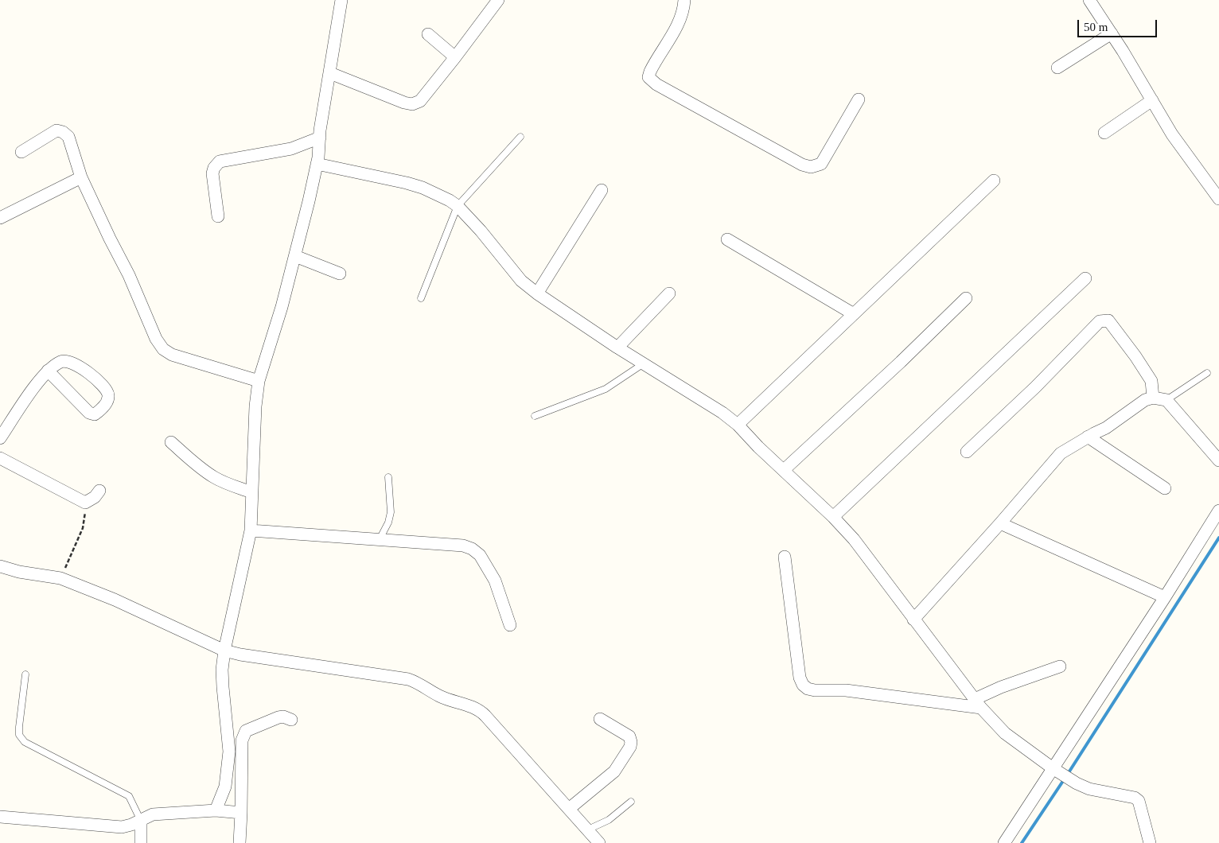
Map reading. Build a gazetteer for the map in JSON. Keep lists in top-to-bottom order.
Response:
{
  "scale_bar": "50 m"
}
